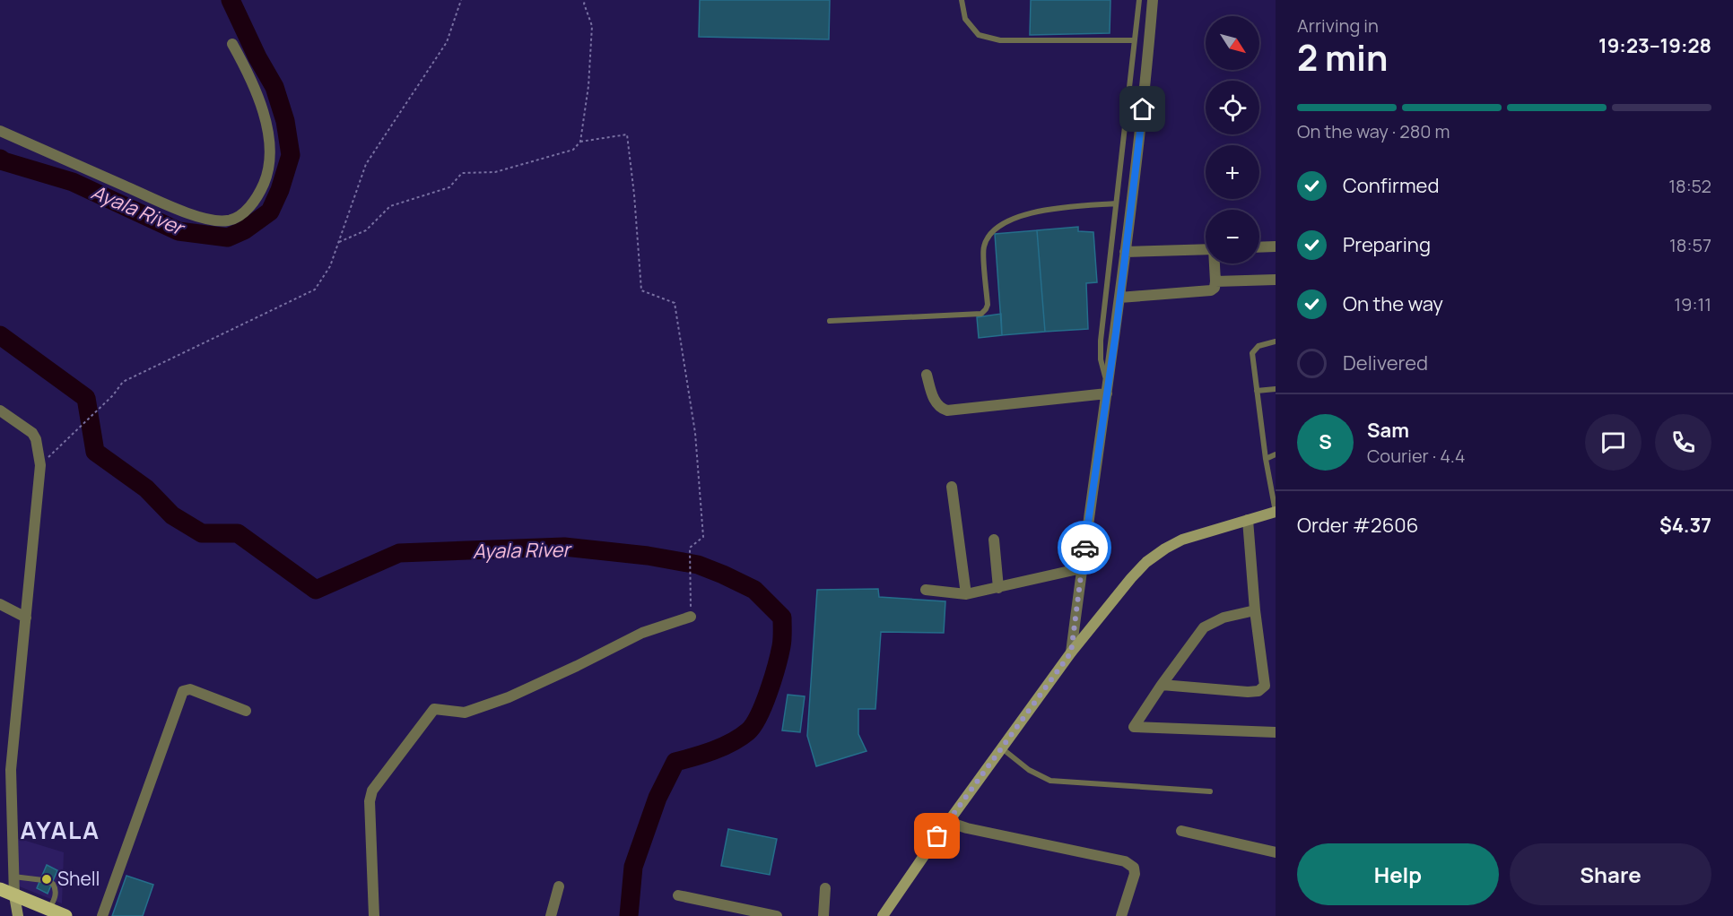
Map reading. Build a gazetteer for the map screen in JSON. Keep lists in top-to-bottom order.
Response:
{
  "districts": ["AYALA"],
  "water": ["Ayala River"],
  "places": ["Shell"],
  "north": "bottom right",
  "page": {
    "heading": ["2 min", "Arriving in", "19:23–19:28"],
    "panel": [
      "Sam",
      "Courier · 4.4",
      "Order #2606",
      "$4.37"
    ],
    "map_buttons": ["+", "−"],
    "bar": "On the way · 280 m",
    "list": [
      ["Confirmed", "18:52"],
      ["Preparing", "18:57"],
      ["On the way", "19:11"],
      "Delivered"
    ],
    "round": "S",
    "buttons": ["Help", "Share"]
  }
}
